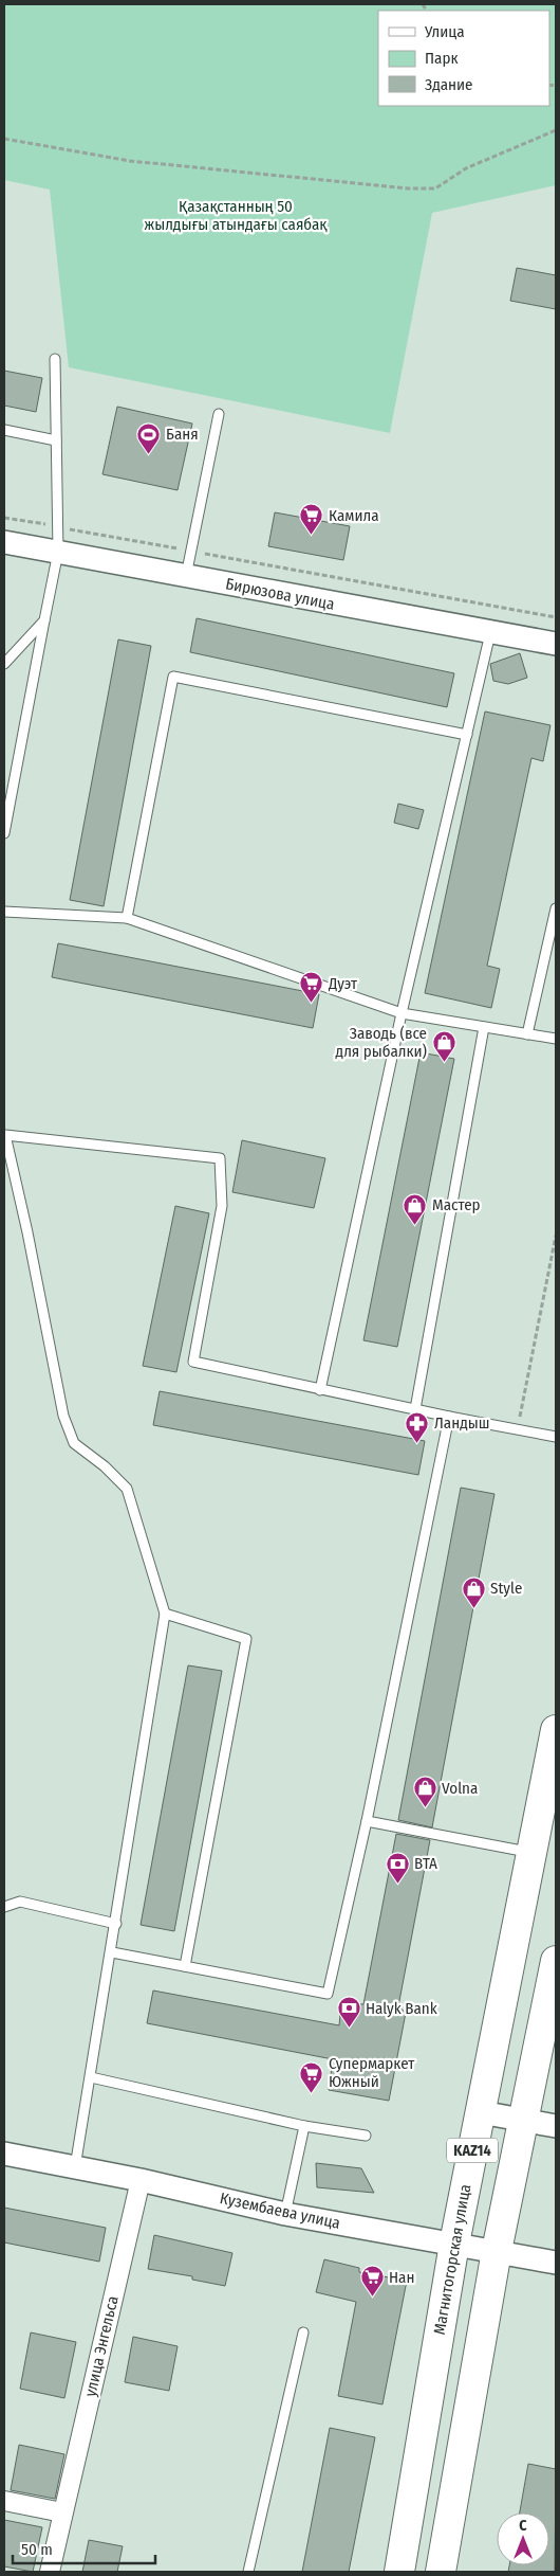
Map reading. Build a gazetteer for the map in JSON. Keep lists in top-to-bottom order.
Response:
{
  "streets": {
    "main road": ["KAZ14", "Магнитогорская улица"],
    "street": ["Бирюзова улица", "Кузембаева улица", "улица Энгельса"]
  },
  "crossings": [
    ["KAZ14", "Кузембаева улица"],
    ["Кузембаева улица", "Магнитогорская улица"],
    ["Кузембаева улица", "улица Энгельса"]
  ],
  "parks": ["Қазақстанның 50 жылдығы атындағы саябақ"],
  "places": {
    "sports": ["Баня"],
    "supermarket": [
      "Камила",
      "Дуэт",
      "Супермаркет Южный",
      "Нан"
    ],
    "shop": [
      "Заводь (все для рыбалки)",
      "Мастер",
      "Style",
      "Volna"
    ],
    "pharmacy": ["Ландыш"],
    "bank": ["BTA", "Halyk Bank"]
  },
  "legend": ["Улица", "Парк", "Здание"],
  "scale_bar": "50 m",
  "north": "top"
}
